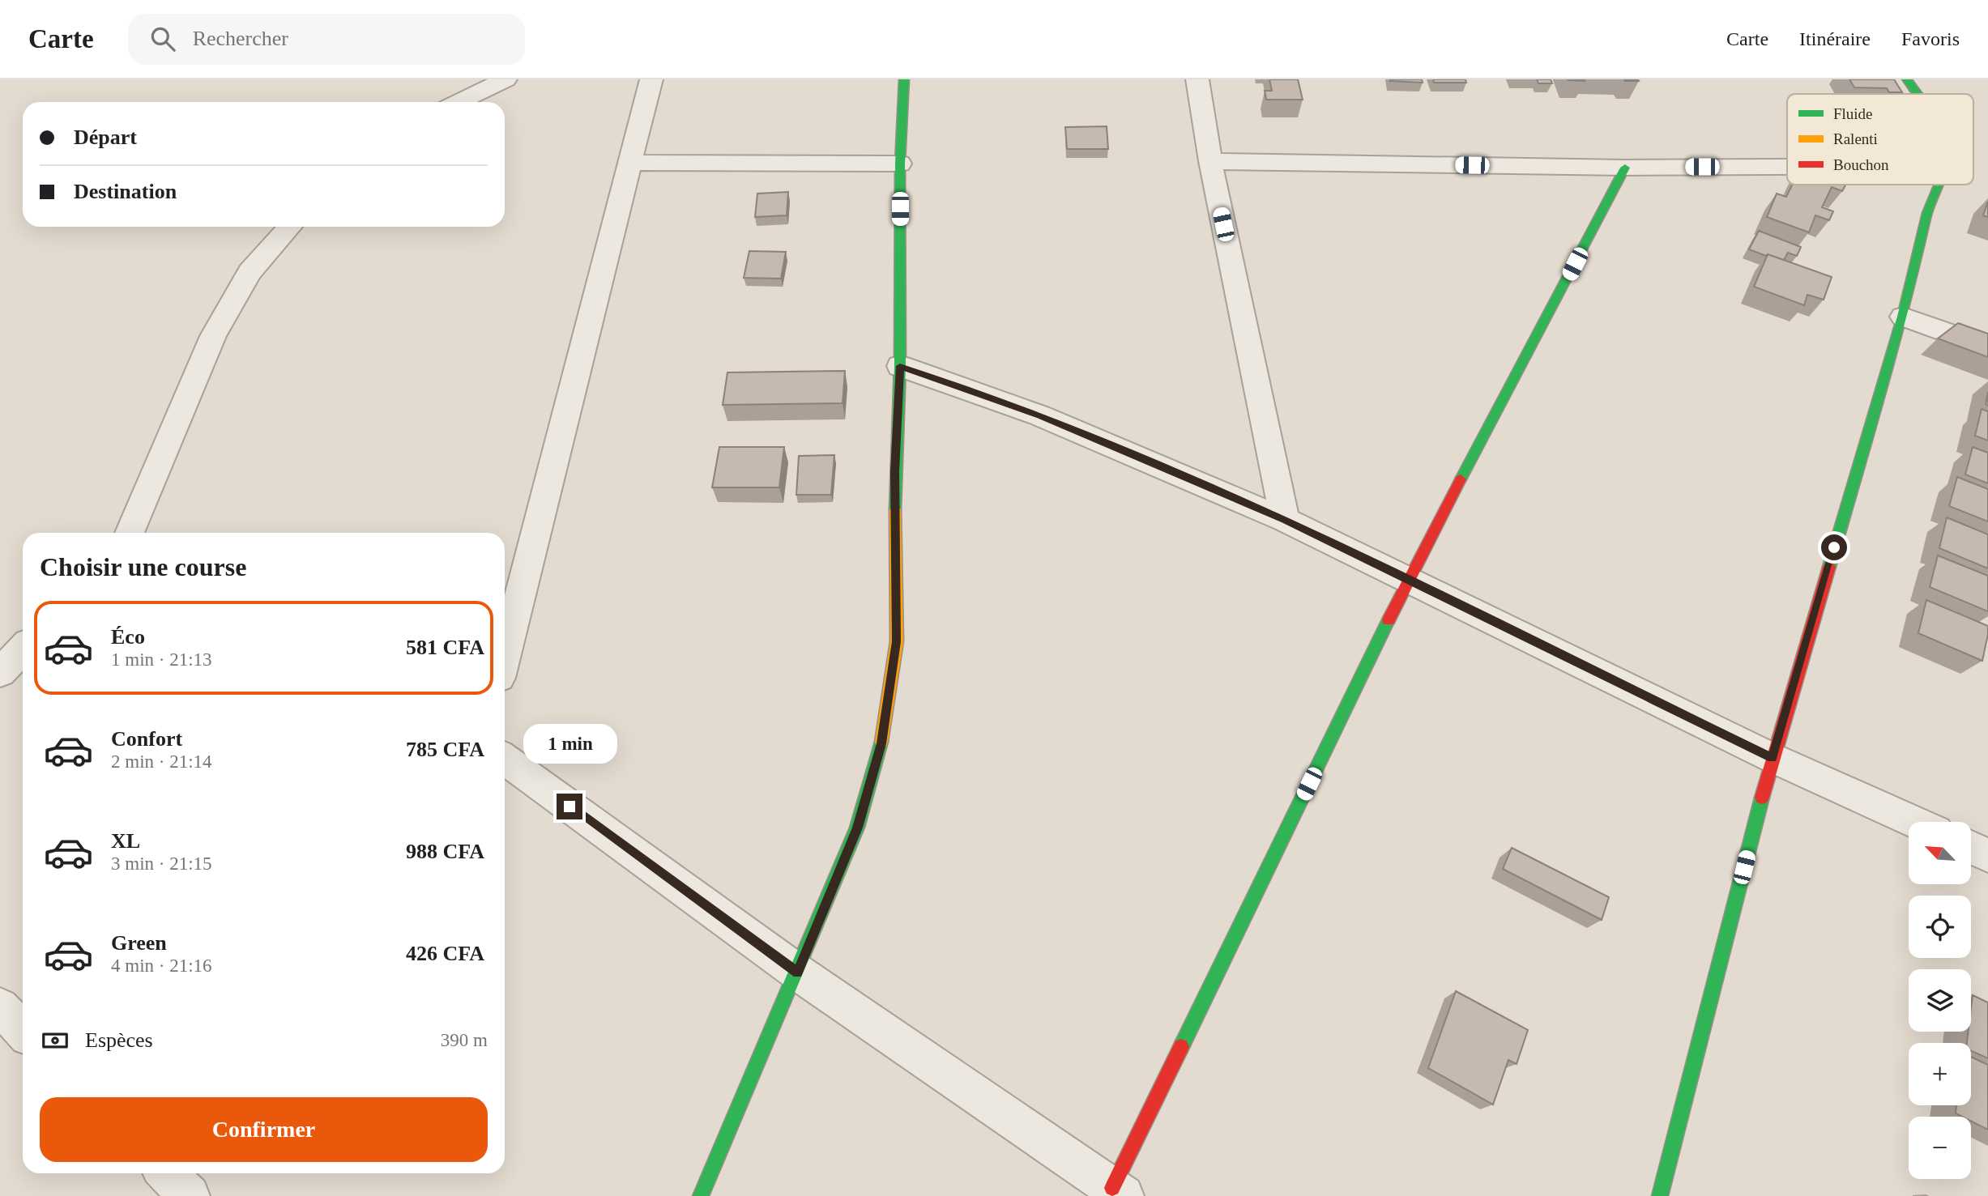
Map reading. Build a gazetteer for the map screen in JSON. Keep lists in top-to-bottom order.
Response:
{
  "legend": ["Fluide", "Ralenti", "Bouchon"],
  "north": "top left",
  "page": {
    "header": "Carte",
    "search": "Rechercher",
    "nav": ["Carte", "Itinéraire", "Favoris"],
    "banner": ["Départ", "Destination"],
    "heading": "Choisir une course",
    "list": [
      {
        "name": "Éco",
        "note": "1 min · 21:13",
        "value": "581 CFA"
      },
      {
        "name": "Confort",
        "note": "2 min · 21:14",
        "value": "785 CFA"
      },
      {
        "name": "XL",
        "note": "3 min · 21:15",
        "value": "988 CFA"
      },
      {
        "name": "Green",
        "note": "4 min · 21:16",
        "value": "426 CFA"
      }
    ],
    "bubble": "1 min",
    "map_buttons": ["+", "−"],
    "pay": ["Espèces", "390 m"],
    "buttons": "Confirmer"
  }
}
